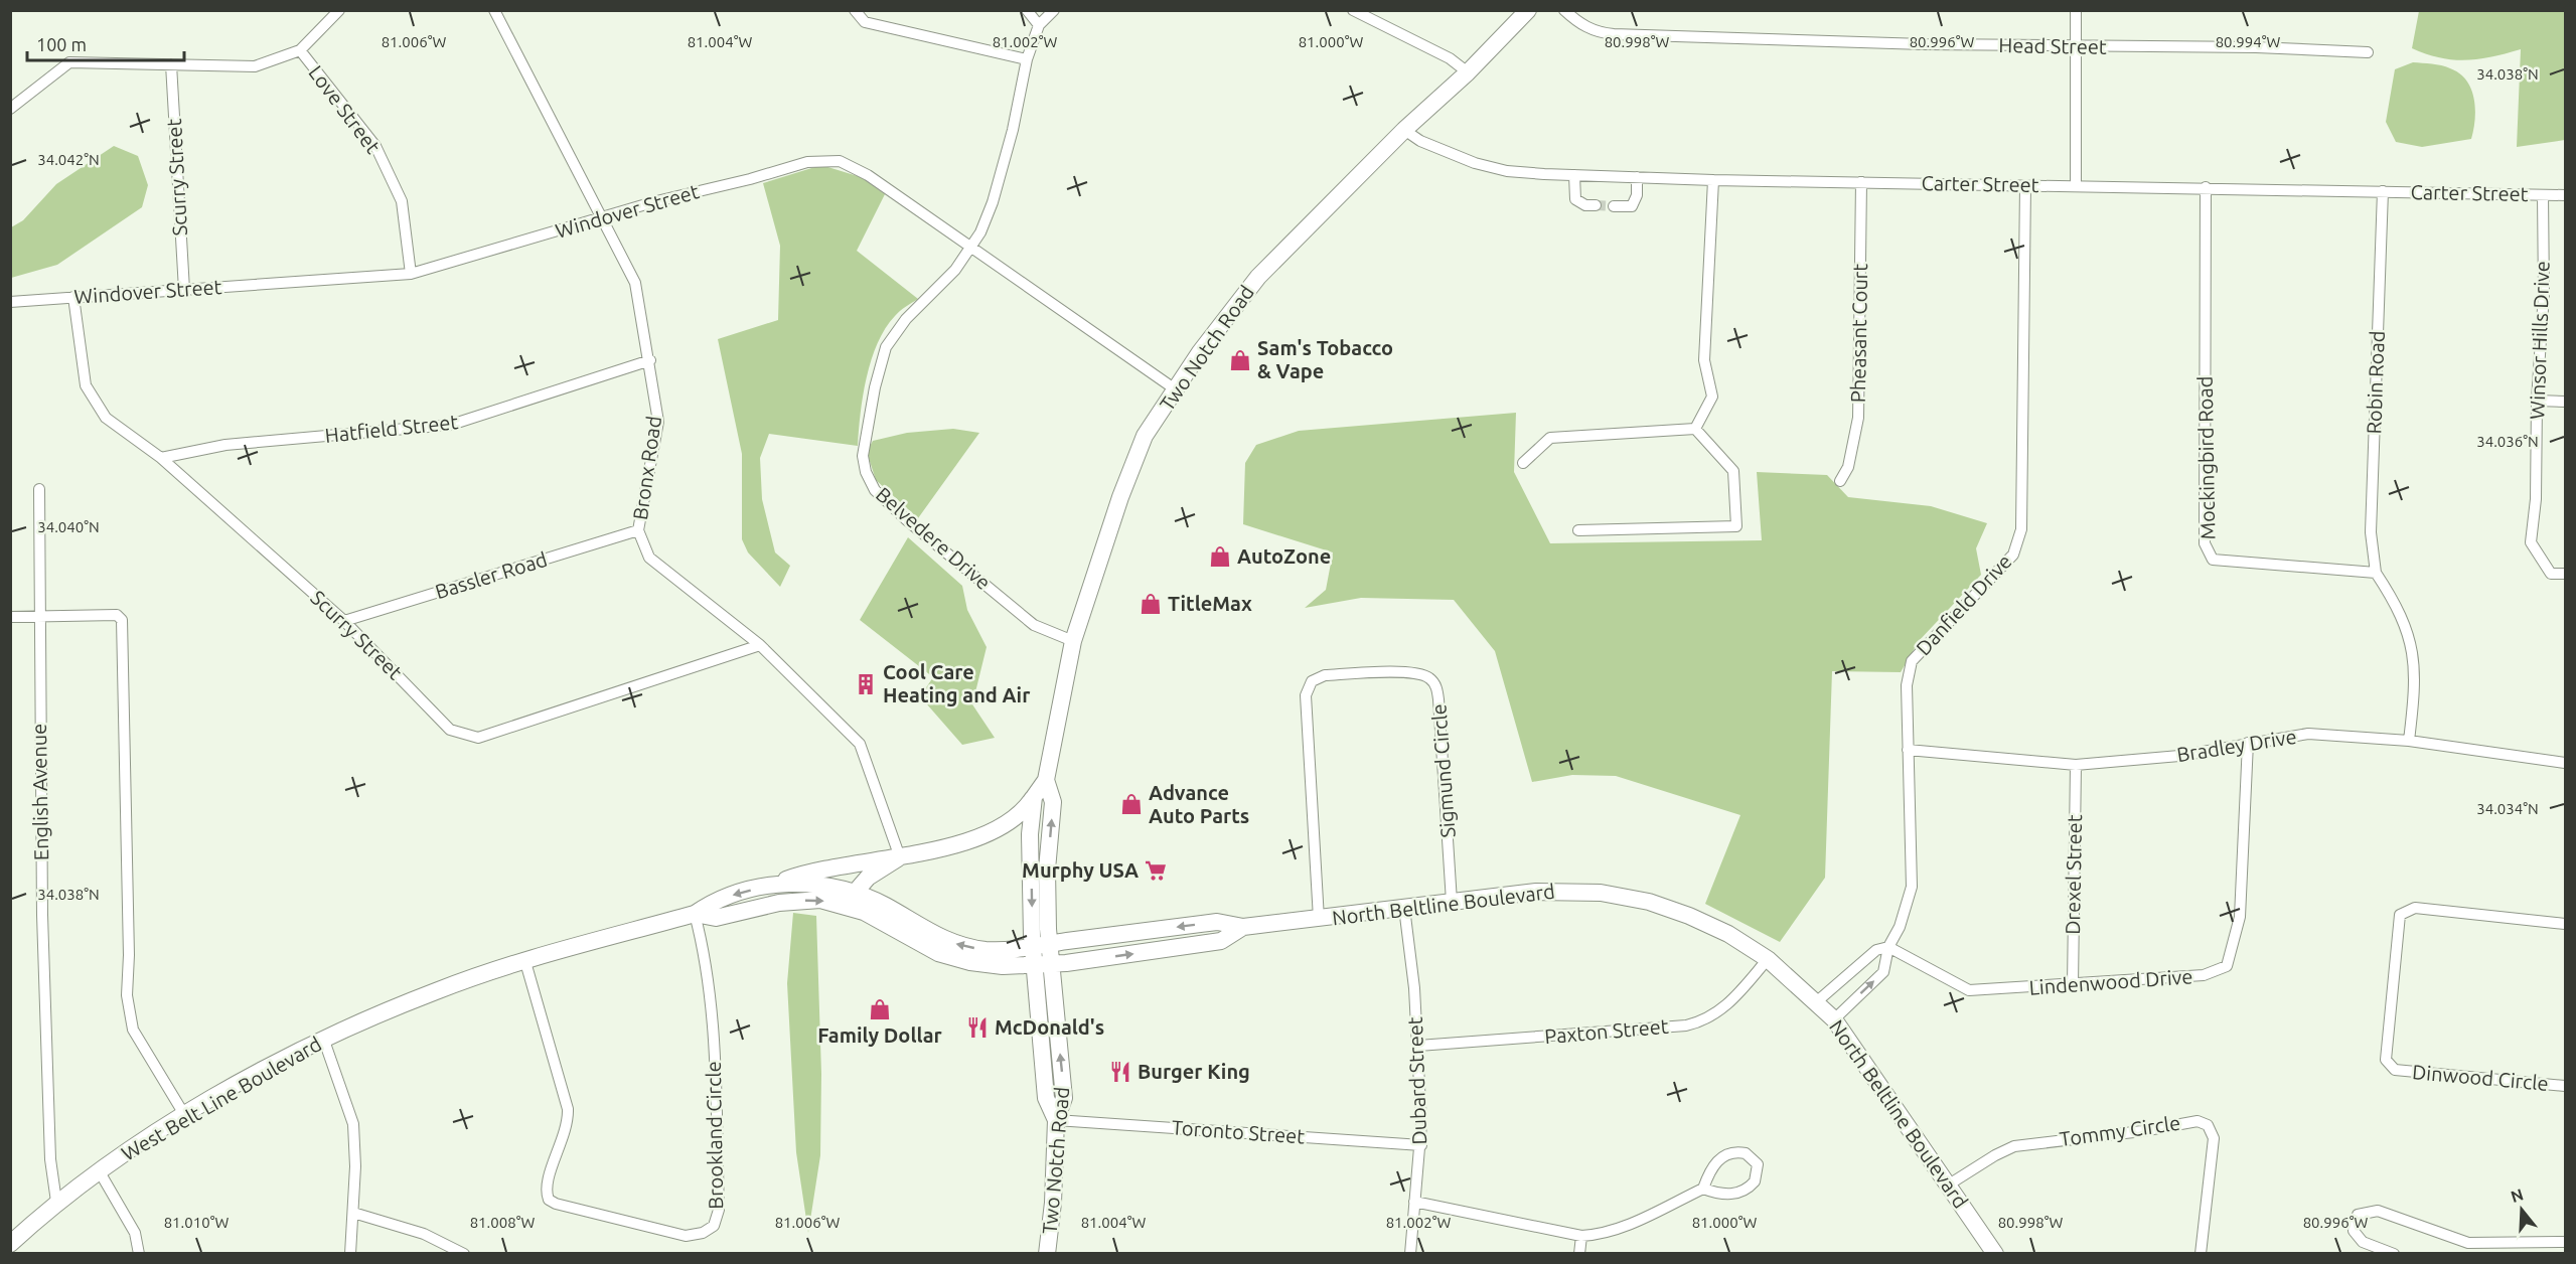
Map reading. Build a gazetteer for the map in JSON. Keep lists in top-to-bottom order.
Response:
{
  "streets": {
    "main road": ["Two Notch Road", "North Beltline Boulevard", "West Belt Line Boulevard"],
    "street": [
      "Head Street",
      "Love Street",
      "Scurry Street",
      "Carter Street",
      "Windover Street",
      "Pheasant Court",
      "Winsor Hills Drive",
      "Robin Road",
      "Hatfield Street",
      "Mockingbird Road",
      "Bronx Road",
      "Belvedere Drive",
      "Bassler Road",
      "Danfield Drive",
      "Bradley Drive",
      "Sigmund Circle",
      "English Avenue",
      "Drexel Street",
      "Lindenwood Drive",
      "Paxton Street",
      "Dinwood Circle",
      "Dubard Street",
      "Tommy Circle",
      "Toronto Street",
      "Brookland Circle"
    ]
  },
  "crossings": [
    ["Love Street", "Windover Street"],
    ["Scurry Street", "Windover Street"],
    ["Scurry Street", "Hatfield Street"],
    ["Scurry Street", "Bronx Road"],
    ["Scurry Street", "Bassler Road"],
    ["Carter Street", "Pheasant Court"],
    ["Carter Street", "Winsor Hills Drive"],
    ["Carter Street", "Two Notch Road"],
    ["Carter Street", "Robin Road"],
    ["Carter Street", "Mockingbird Road"],
    ["Carter Street", "Danfield Drive"],
    ["Windover Street", "Two Notch Road"],
    ["Windover Street", "Bronx Road"],
    ["Windover Street", "Belvedere Drive"],
    ["Two Notch Road", "Belvedere Drive"],
    ["Two Notch Road", "North Beltline Boulevard"],
    ["Two Notch Road", "West Belt Line Boulevard"],
    ["Two Notch Road", "Toronto Street"],
    ["Robin Road", "Mockingbird Road"],
    ["Hatfield Street", "Bronx Road"],
    ["Bronx Road", "Bassler Road"],
    ["Danfield Drive", "Bradley Drive"],
    ["Danfield Drive", "North Beltline Boulevard"],
    ["Danfield Drive", "Lindenwood Drive"],
    ["Bradley Drive", "Drexel Street"],
    ["Bradley Drive", "Lindenwood Drive"],
    ["Sigmund Circle", "North Beltline Boulevard"],
    ["English Avenue", "West Belt Line Boulevard"],
    ["Drexel Street", "Lindenwood Drive"],
    ["North Beltline Boulevard", "Paxton Street"],
    ["North Beltline Boulevard", "Dubard Street"],
    ["North Beltline Boulevard", "West Belt Line Boulevard"],
    ["North Beltline Boulevard", "Tommy Circle"],
    ["Paxton Street", "Dubard Street"],
    ["Dubard Street", "Toronto Street"],
    ["West Belt Line Boulevard", "Brookland Circle"]
  ],
  "places": {
    "shop": [
      "Sam's Tobacco & Vape",
      "AutoZone",
      "TitleMax",
      "Advance Auto Parts",
      "Family Dollar"
    ],
    "building": ["Cool Care Heating and Air"],
    "supermarket": ["Murphy USA"],
    "restaurant": ["McDonald's", "Burger King"]
  },
  "scale_bar": "100 m",
  "north": "top",
  "coordinates": [
    "81.006°W",
    "81.004°W",
    "81.002°W",
    "81.000°W",
    "80.998°W",
    "80.996°W",
    "80.994°W",
    "34.038°N",
    "34.042°N",
    "34.036°N",
    "34.040°N",
    "34.034°N",
    "81.010°W",
    "81.008°W"
  ]
}
